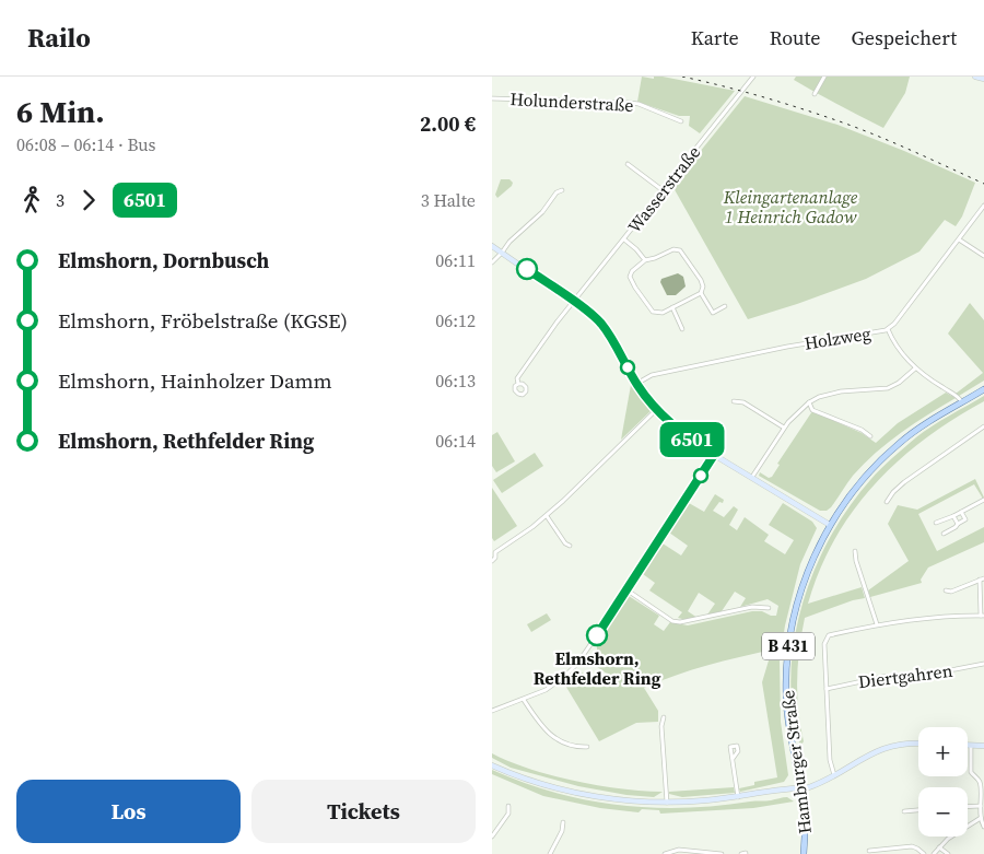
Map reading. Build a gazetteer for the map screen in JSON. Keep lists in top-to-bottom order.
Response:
{
  "streets": {
    "main road": ["B 431", "Hamburger Straße"],
    "street": [
      "Holunderstraße",
      "Wasserstraße",
      "Holzweg",
      "Diertgahren"
    ]
  },
  "parks": ["Kleingartenanlage 1 Heinrich Gadow"],
  "places": ["Elmshorn, Rethfelder Ring"],
  "lines": ["bus line 6501"],
  "page": {
    "header": "Railo",
    "nav": ["Karte", "Route", "Gespeichert"],
    "heading": ["6 Min.", "06:08 – 06:14 · Bus", "2.00 €"],
    "on_map": "6501",
    "legs": ["3", "6501", "3 Halte"],
    "list": [
      {
        "name": "Elmshorn, Dornbusch",
        "value": "06:11"
      },
      {
        "name": "Elmshorn, Fröbelstraße (KGSE)",
        "value": "06:12"
      },
      {
        "name": "Elmshorn, Hainholzer Damm",
        "value": "06:13"
      },
      {
        "name": "Elmshorn, Rethfelder Ring",
        "value": "06:14"
      }
    ],
    "map_buttons": ["+", "−"],
    "buttons": ["Los", "Tickets"]
  }
}
